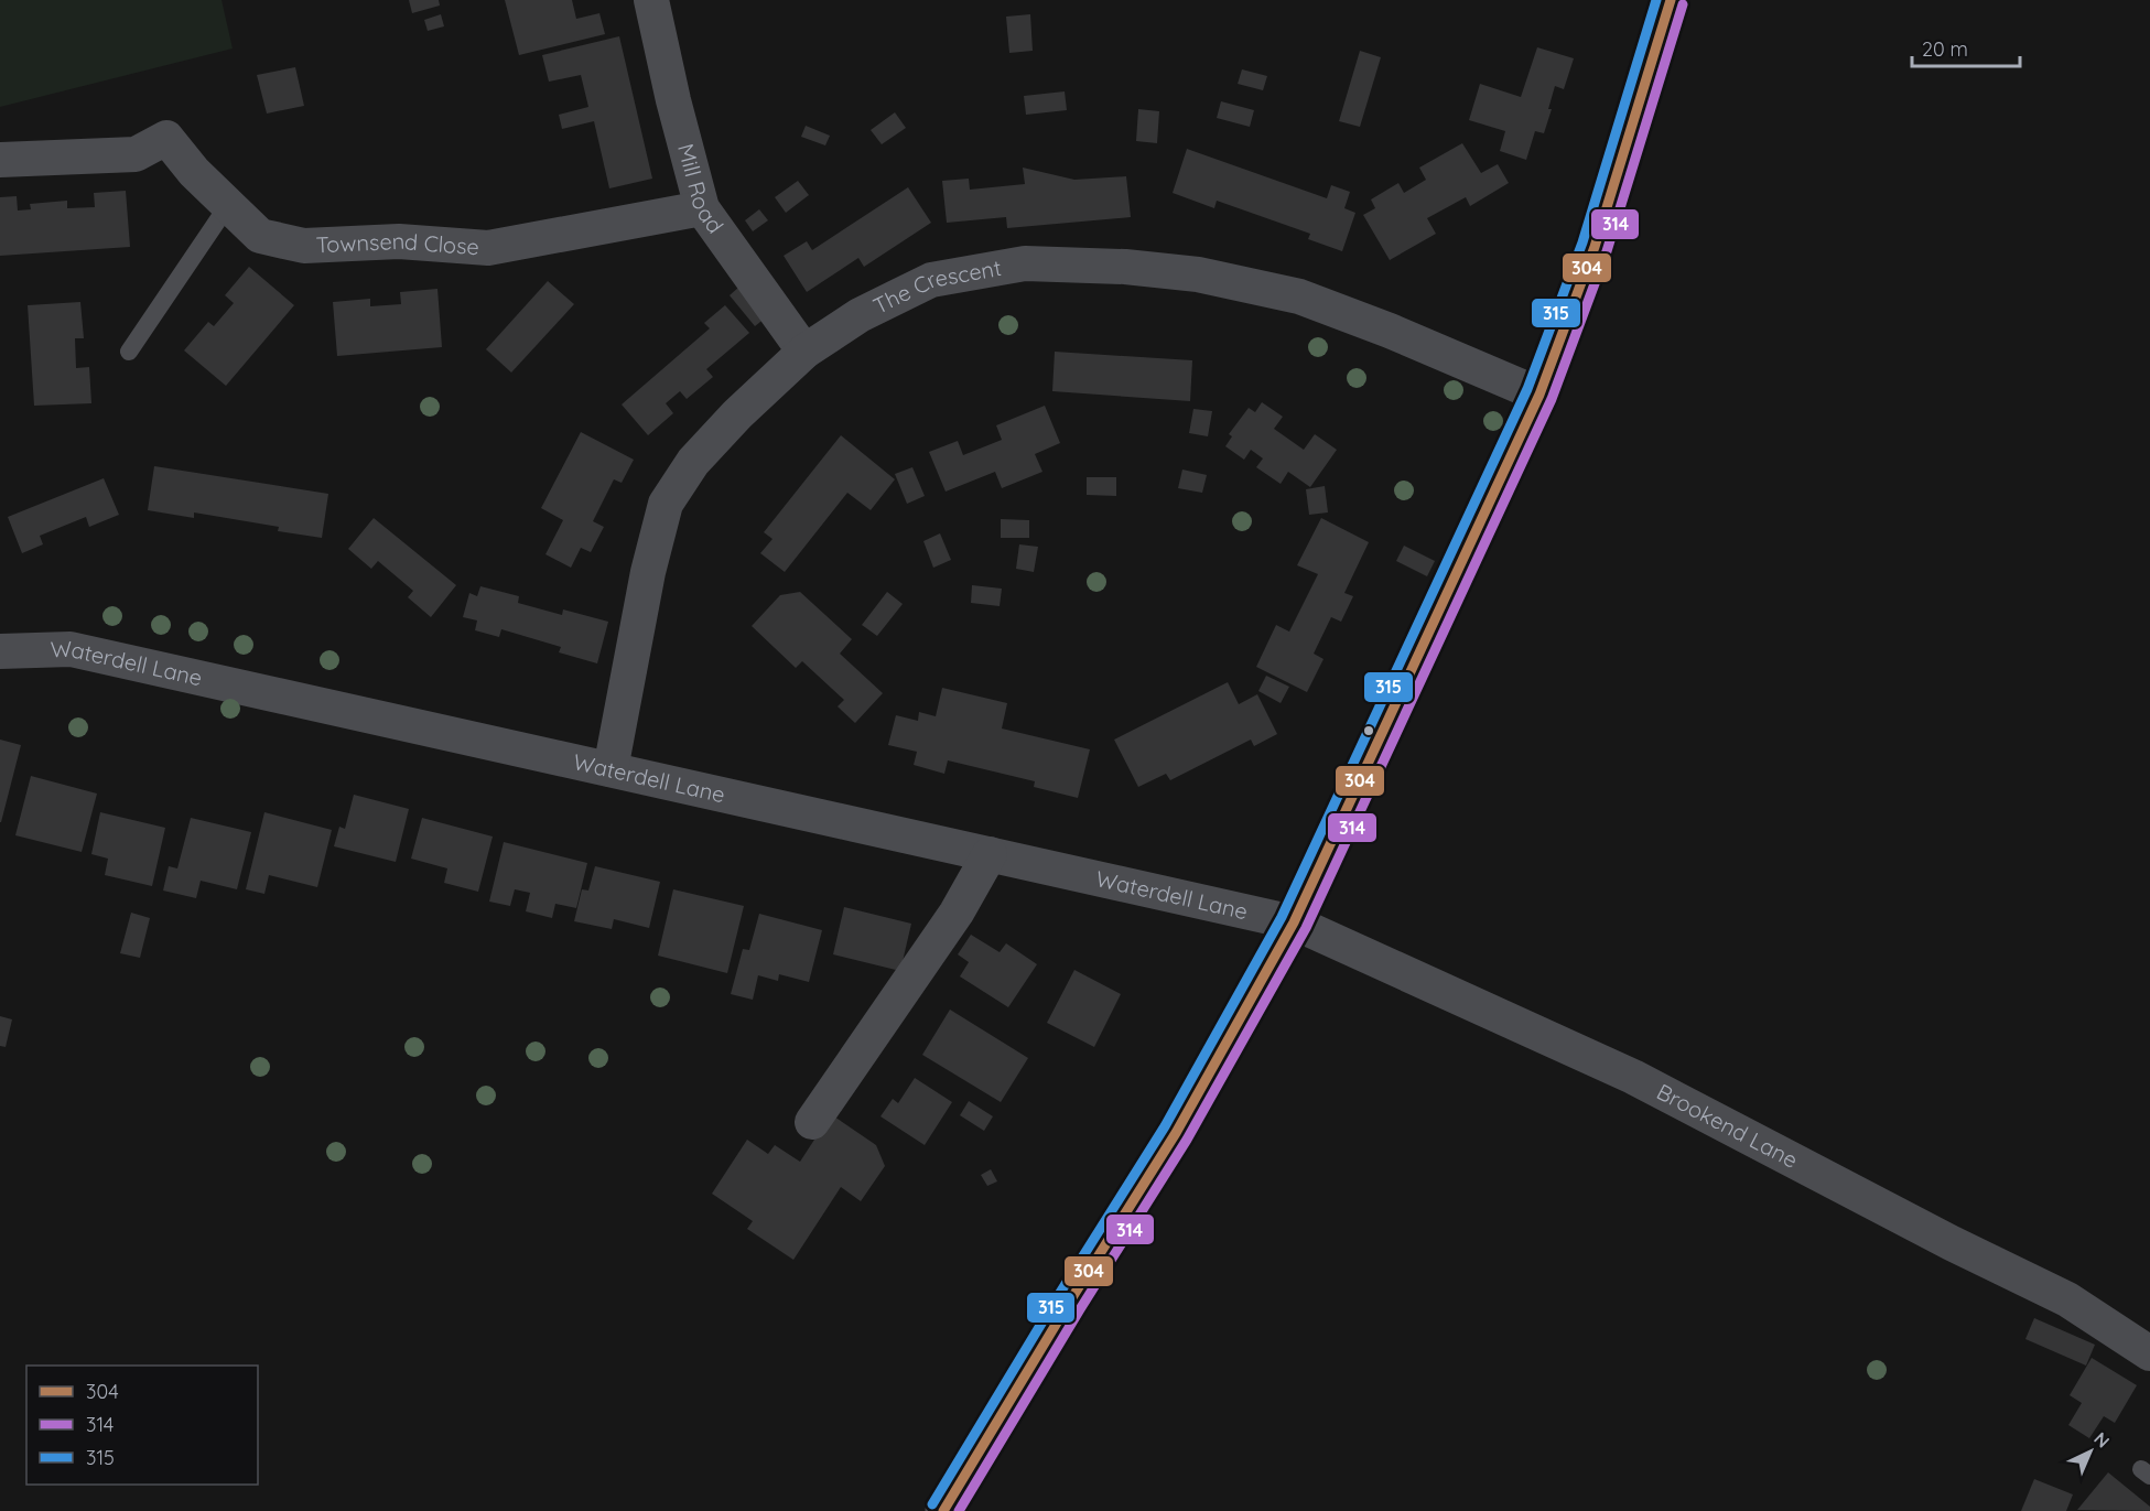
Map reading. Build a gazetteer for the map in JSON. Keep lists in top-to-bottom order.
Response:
{
  "streets": {
    "street": [
      "Mill Road",
      "Townsend Close",
      "The Crescent",
      "Waterdell Lane",
      "Brookend Lane"
    ]
  },
  "crossings": [
    ["Mill Road", "Townsend Close"],
    ["Mill Road", "The Crescent"],
    ["The Crescent", "Waterdell Lane"],
    ["Waterdell Lane", "Brookend Lane"]
  ],
  "lines": ["transit line 304", "transit line 315", "transit line 314"],
  "legend": ["304", "314", "315"],
  "scale_bar": "20 m",
  "north": "top right"
}
